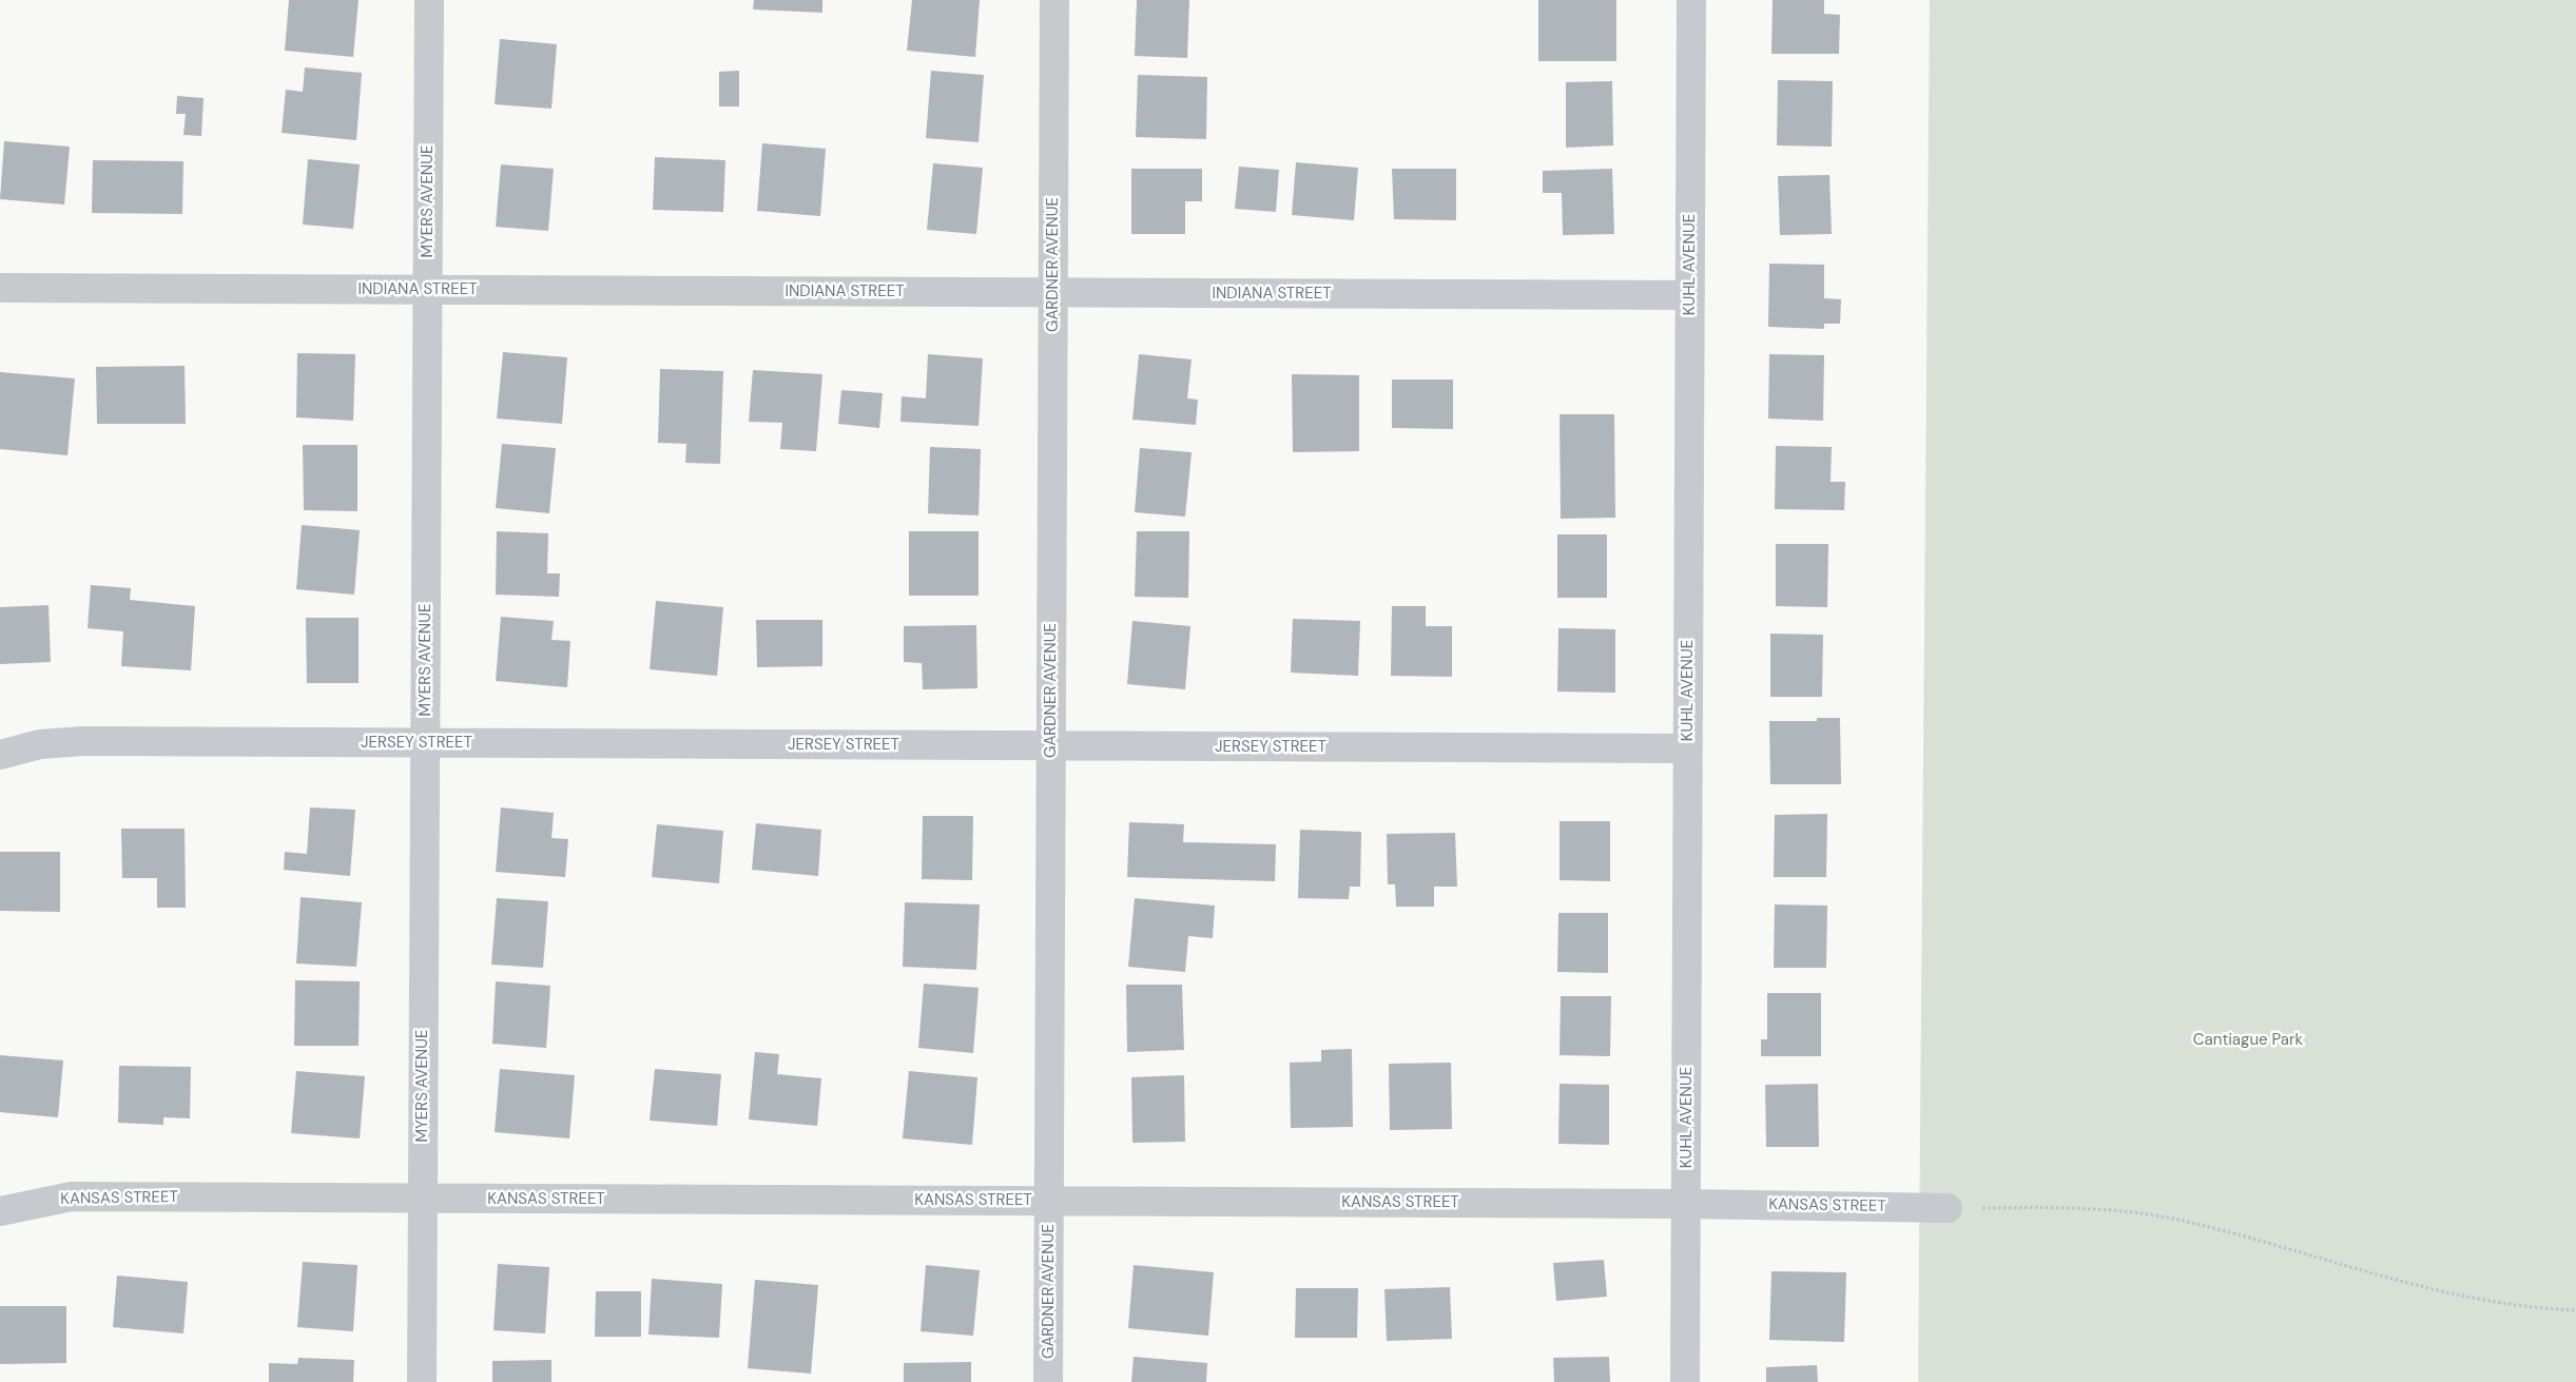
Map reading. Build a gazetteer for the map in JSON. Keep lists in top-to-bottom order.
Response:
{
  "streets": {
    "street": [
      "MYERS AVENUE",
      "GARDNER AVENUE",
      "KUHL AVENUE",
      "INDIANA STREET",
      "JERSEY STREET",
      "KANSAS STREET"
    ]
  },
  "crossings": [
    ["MYERS AVENUE", "INDIANA STREET"],
    ["MYERS AVENUE", "JERSEY STREET"],
    ["MYERS AVENUE", "KANSAS STREET"],
    ["GARDNER AVENUE", "INDIANA STREET"],
    ["GARDNER AVENUE", "JERSEY STREET"],
    ["GARDNER AVENUE", "KANSAS STREET"],
    ["KUHL AVENUE", "INDIANA STREET"],
    ["KUHL AVENUE", "JERSEY STREET"],
    ["KUHL AVENUE", "KANSAS STREET"]
  ],
  "parks": ["Cantiague Park"]
}
